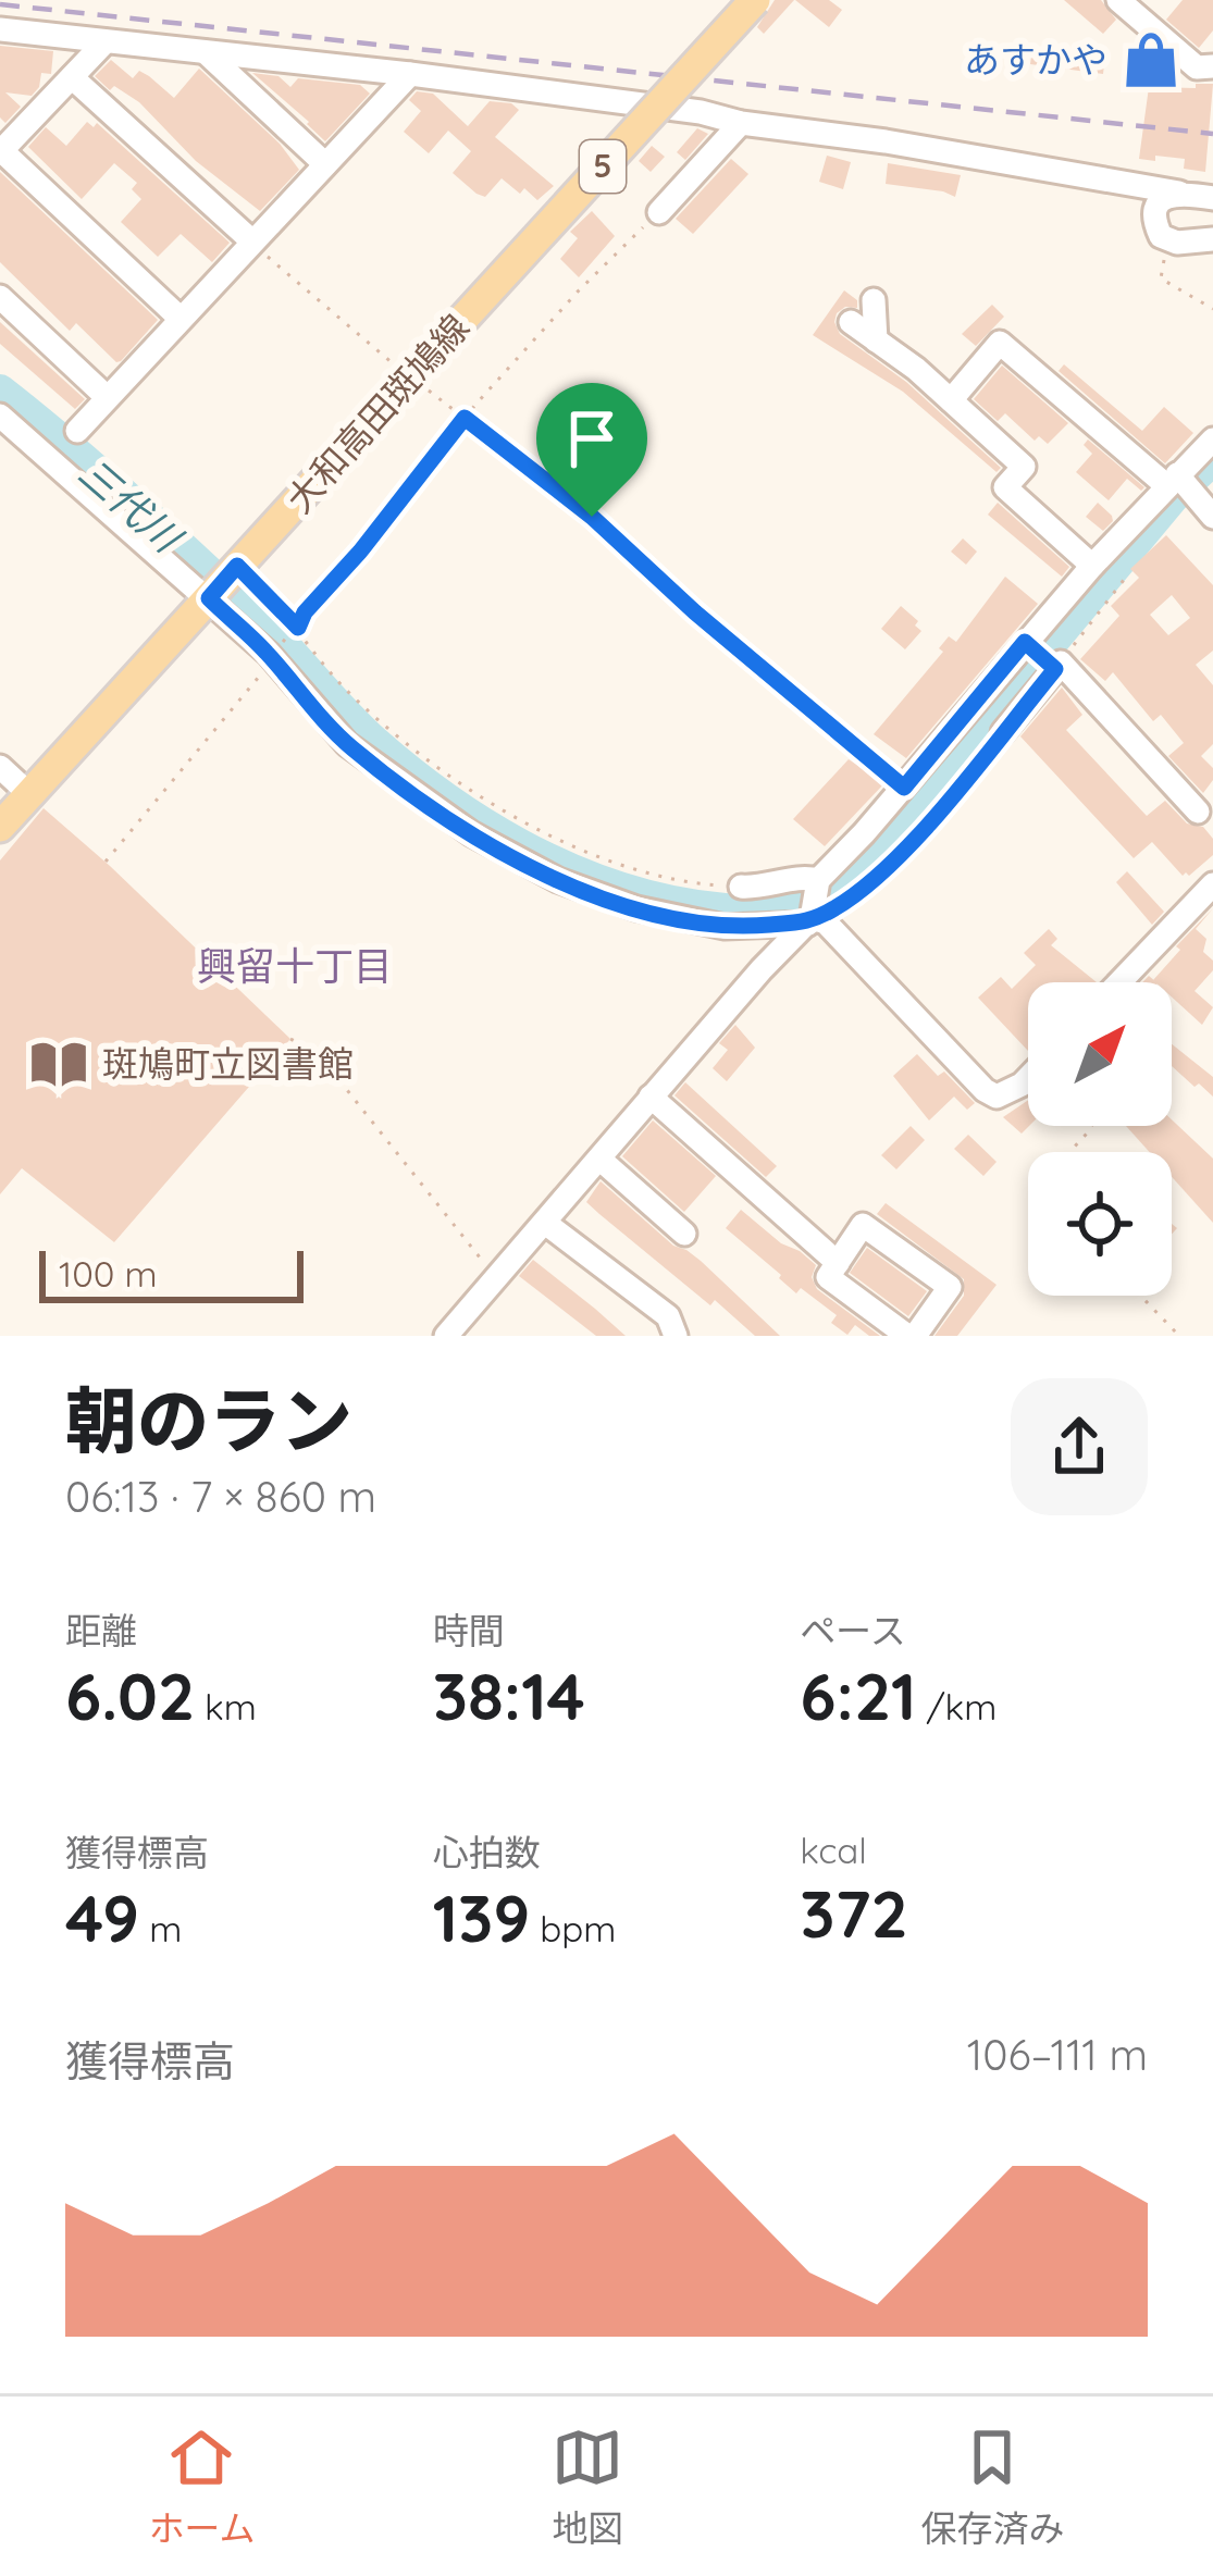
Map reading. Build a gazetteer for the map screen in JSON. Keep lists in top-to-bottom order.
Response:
{
  "streets": {
    "main road": ["5", "大和高田斑鳩線"]
  },
  "districts": ["興留十丁目"],
  "water": ["三代川"],
  "places": {
    "shop": ["あすかや"],
    "library": ["斑鳩町立図書館"]
  },
  "scale_bar": "100 m",
  "north": "top right",
  "page": {
    "scale": "100 m",
    "heading": ["朝のラン", "06:13 · 7 × 860 m"],
    "stats": [
      ["距離", "6.02 km"],
      ["時間", "38:14"],
      ["ペース", "6:21 /km"],
      ["獲得標高", "49 m"],
      ["心拍数", "139 bpm"],
      ["kcal", "372"]
    ],
    "chart": ["獲得標高", "106–111 m"],
    "tabs": ["ホーム", "地図", "保存済み"]
  }
}
